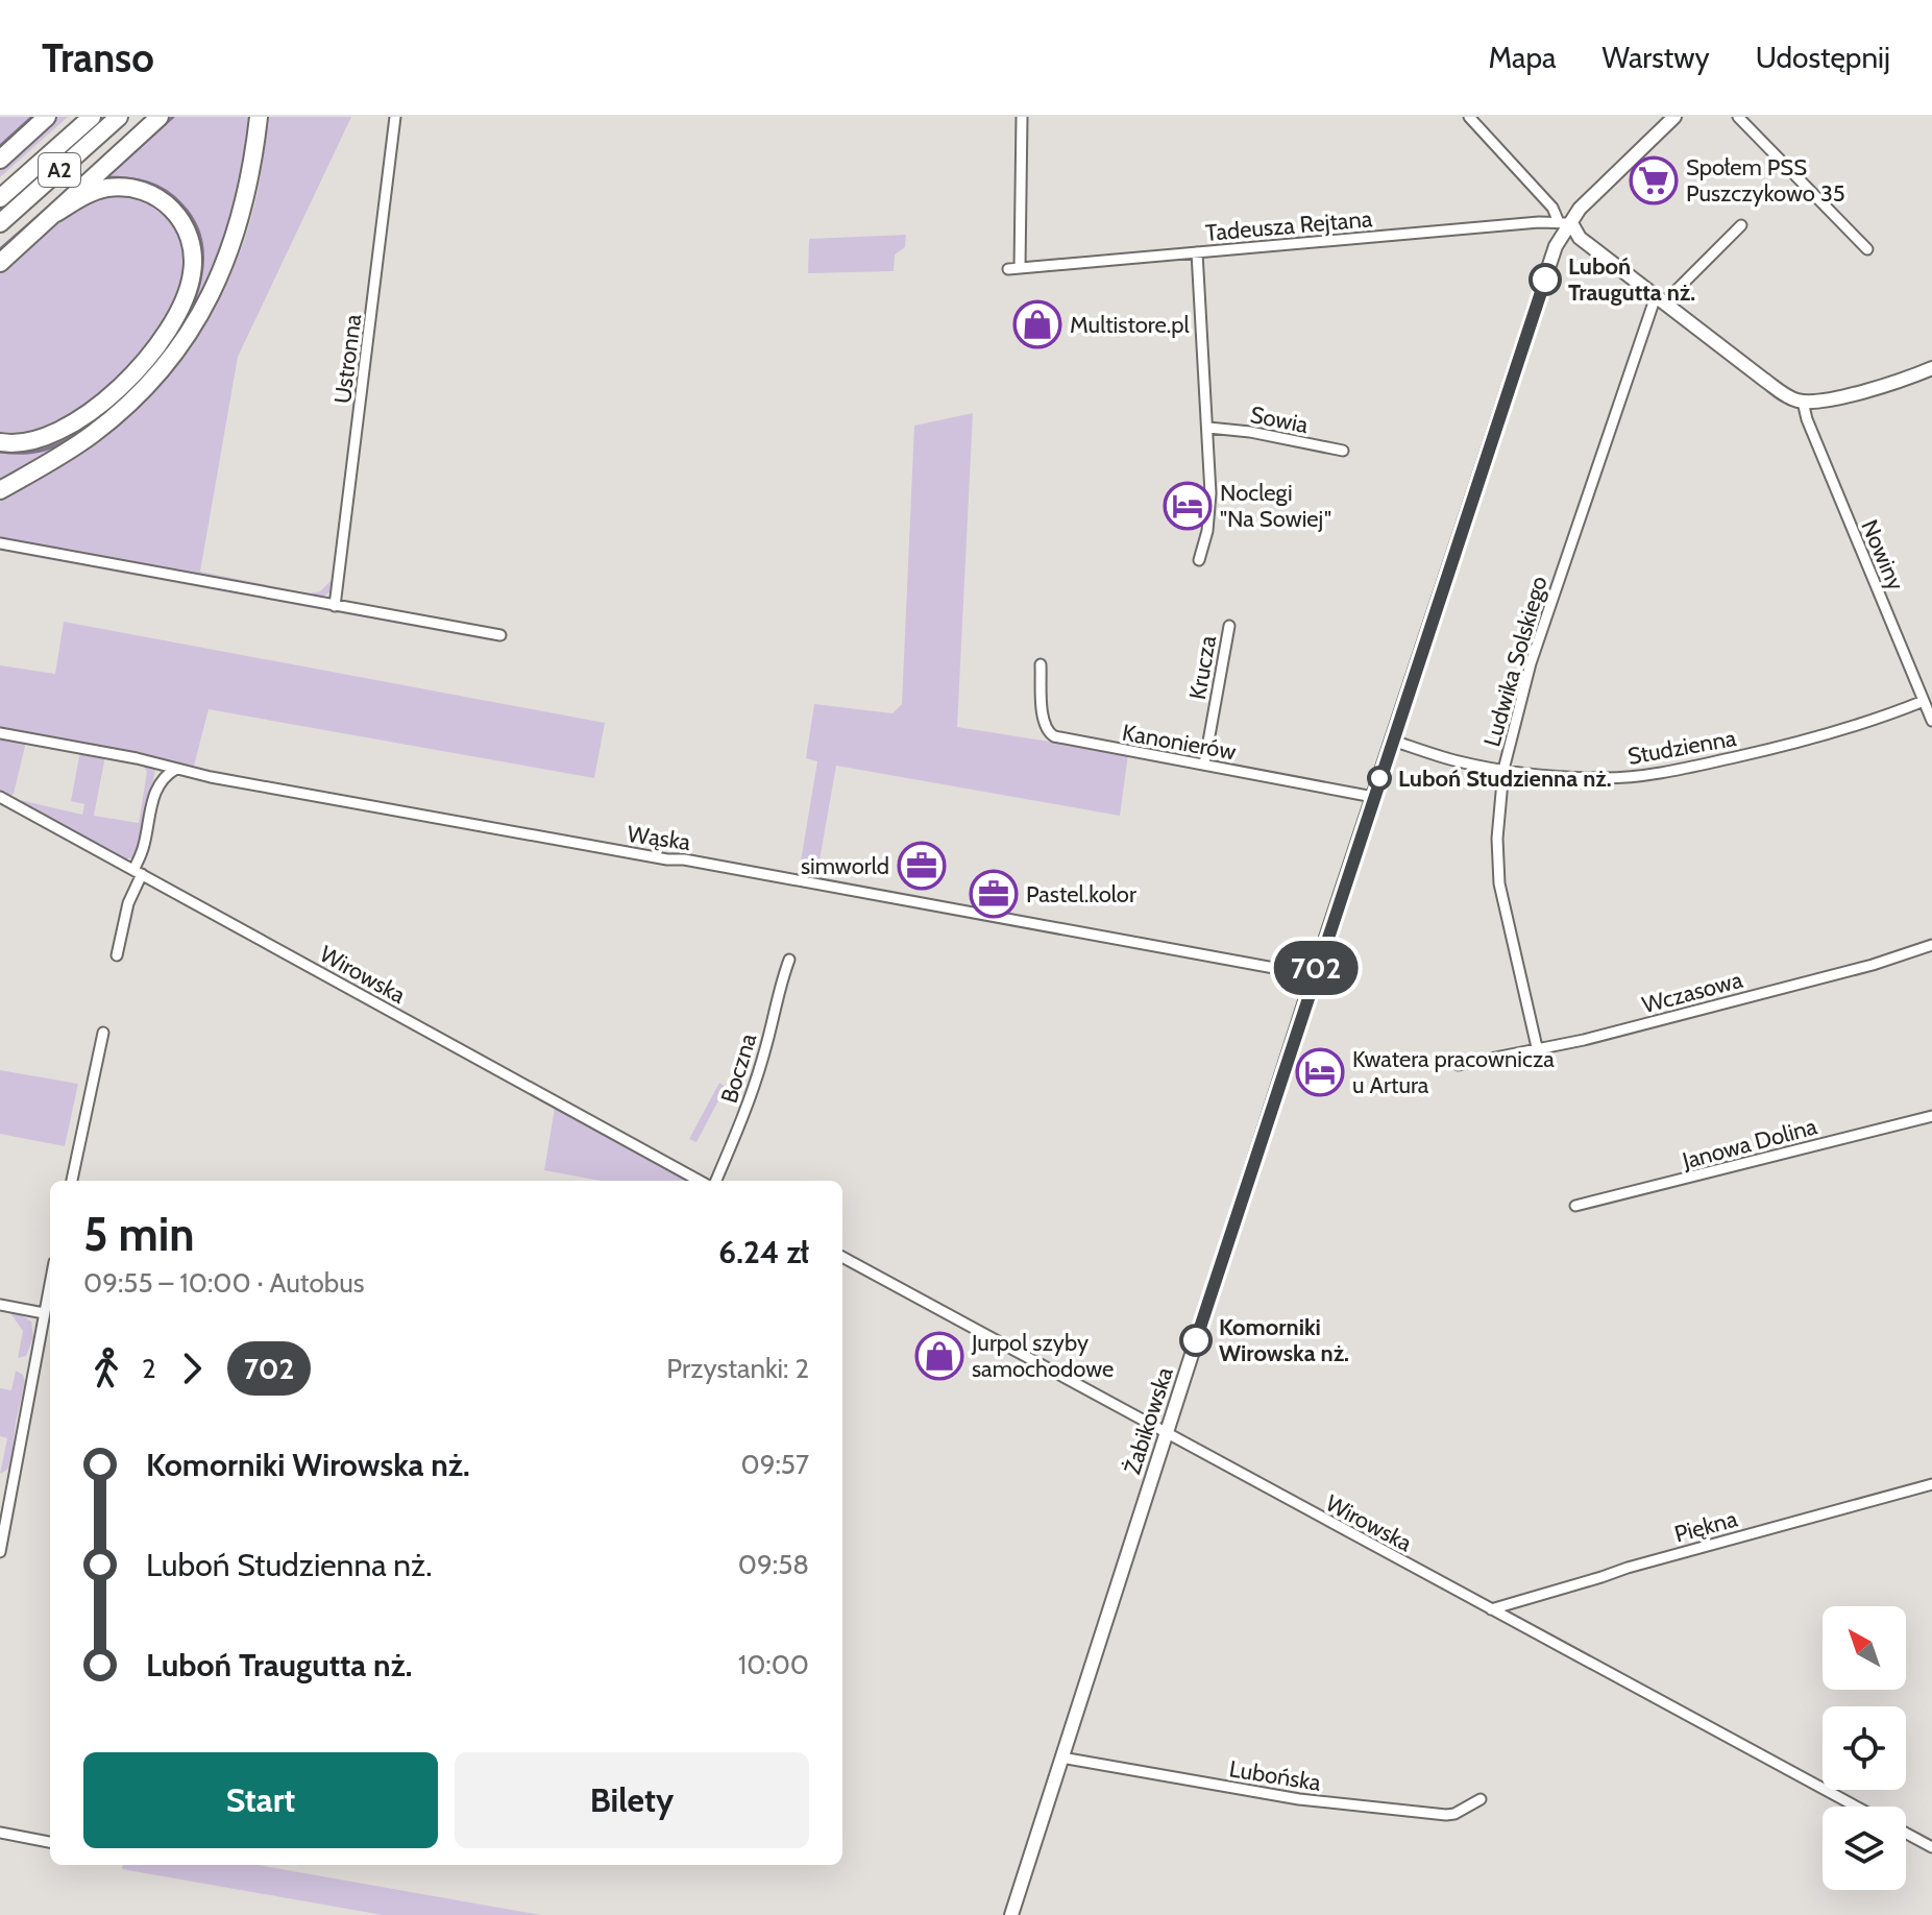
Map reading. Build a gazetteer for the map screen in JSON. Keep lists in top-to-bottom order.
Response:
{
  "streets": {
    "highway": ["A2"],
    "street": [
      "Tadeusza Rejtana",
      "Ustronna",
      "Sowia",
      "Nowiny",
      "Ludwika Solskiego",
      "Krucza",
      "Kanonierów",
      "Studzienna",
      "Wąska",
      "Wirowska",
      "Wczasowa",
      "Boczna",
      "Janowa Dolina",
      "Żabikowska",
      "Piękna",
      "Lubońska"
    ]
  },
  "crossings": [
    ["Tadeusza Rejtana", "Żabikowska"],
    ["Nowiny", "Studzienna"],
    ["Ludwika Solskiego", "Studzienna"],
    ["Ludwika Solskiego", "Wczasowa"],
    ["Krucza", "Kanonierów"],
    ["Kanonierów", "Żabikowska"],
    ["Studzienna", "Żabikowska"],
    ["Wąska", "Żabikowska"],
    ["Wirowska", "Żabikowska"],
    ["Wirowska", "Piękna"],
    ["Żabikowska", "Lubońska"]
  ],
  "places": {
    "supermarket": ["Społem PSS Puszczykowo 35"],
    "other": ["Luboń Traugutta nż.", "Luboń Studzienna nż.", "Komorniki Wirowska nż."],
    "shop": ["Multistore.pl", "Jurpol szyby samochodowe"],
    "hotel": ["Noclegi \"Na Sowiej\"", "Kwatera pracownicza u Artura"],
    "office": ["simworld", "Pastel.kolor"]
  },
  "lines": ["bus line 702"],
  "north": "top left",
  "page": {
    "header": "Transo",
    "nav": ["Mapa", "Warstwy", "Udostępnij"],
    "on_map": "702",
    "heading": ["5 min", "09:55 – 10:00 · Autobus", "6.24 zł"],
    "legs": ["2", "702", "Przystanki: 2"],
    "list": [
      {
        "name": "Komorniki Wirowska nż.",
        "value": "09:57"
      },
      {
        "name": "Luboń Studzienna nż.",
        "value": "09:58"
      },
      {
        "name": "Luboń Traugutta nż.",
        "value": "10:00"
      }
    ],
    "buttons": ["Start", "Bilety"]
  }
}
